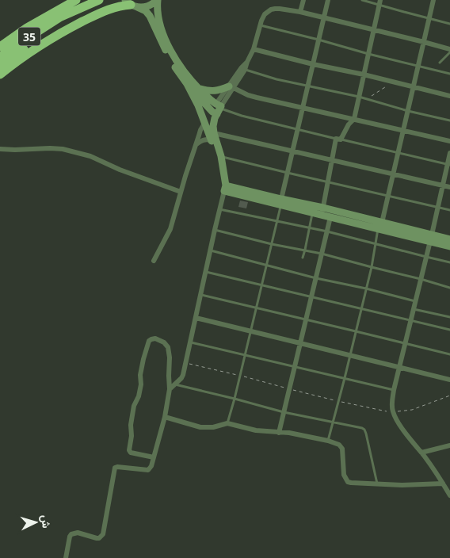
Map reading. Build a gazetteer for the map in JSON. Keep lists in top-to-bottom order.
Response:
{
  "streets": {
    "highway": ["35"]
  },
  "north": "right"
}
